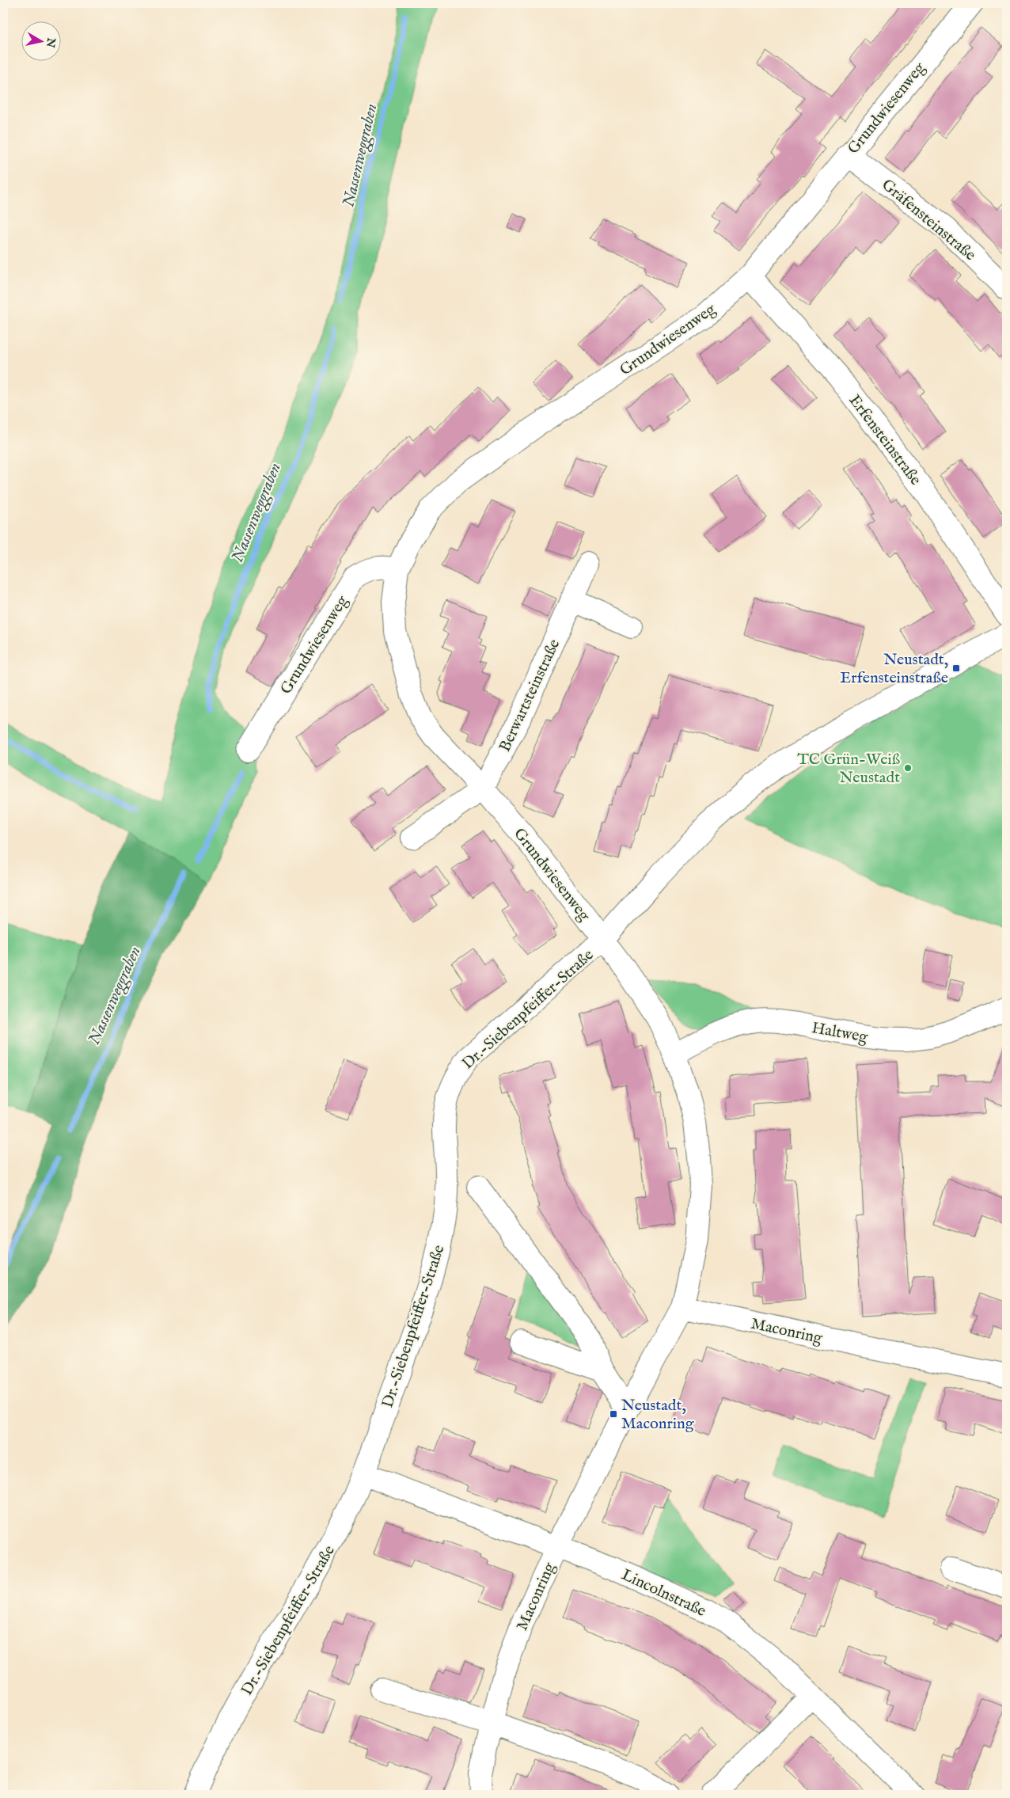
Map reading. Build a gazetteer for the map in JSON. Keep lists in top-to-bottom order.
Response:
{
  "streets": {
    "street": [
      "Grundwiesenweg",
      "Gräfensteinstraße",
      "Erfensteinstraße",
      "Berwartsteinstraße",
      "Dr.-Siebenpfeiffer-Straße",
      "Haltweg",
      "Maconring",
      "Lincolnstraße"
    ]
  },
  "crossings": [
    ["Grundwiesenweg", "Gräfensteinstraße"],
    ["Grundwiesenweg", "Erfensteinstraße"],
    ["Grundwiesenweg", "Berwartsteinstraße"],
    ["Grundwiesenweg", "Dr.-Siebenpfeiffer-Straße"],
    ["Grundwiesenweg", "Haltweg"],
    ["Grundwiesenweg", "Maconring"],
    ["Dr.-Siebenpfeiffer-Straße", "Lincolnstraße"],
    ["Maconring", "Lincolnstraße"]
  ],
  "water": ["Nassenweggraben"],
  "places": {
    "transit": ["Neustadt, Erfensteinstraße", "Neustadt, Maconring"],
    "other": ["TC Grün-Weiß Neustadt"]
  },
  "north": "right"
}
